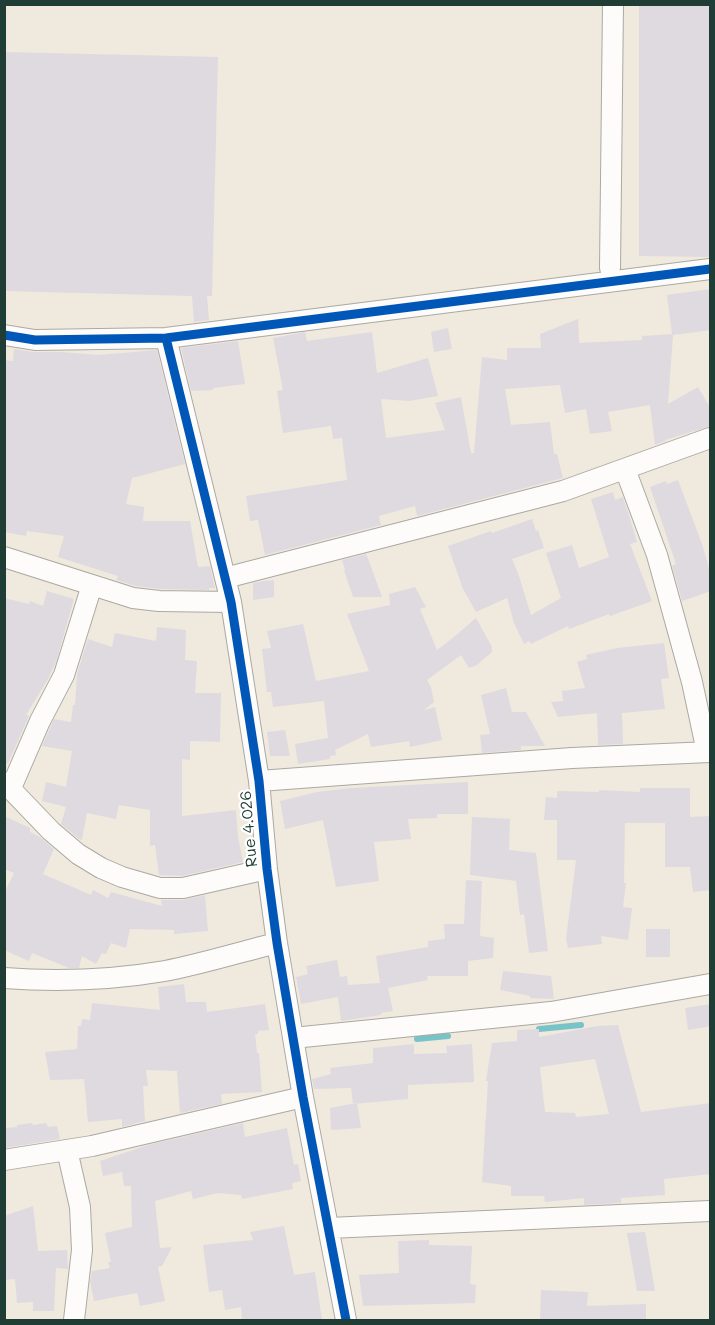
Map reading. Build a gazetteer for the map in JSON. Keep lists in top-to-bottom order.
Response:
{
  "streets": {
    "street": ["Rue 4.026"]
  }
}
